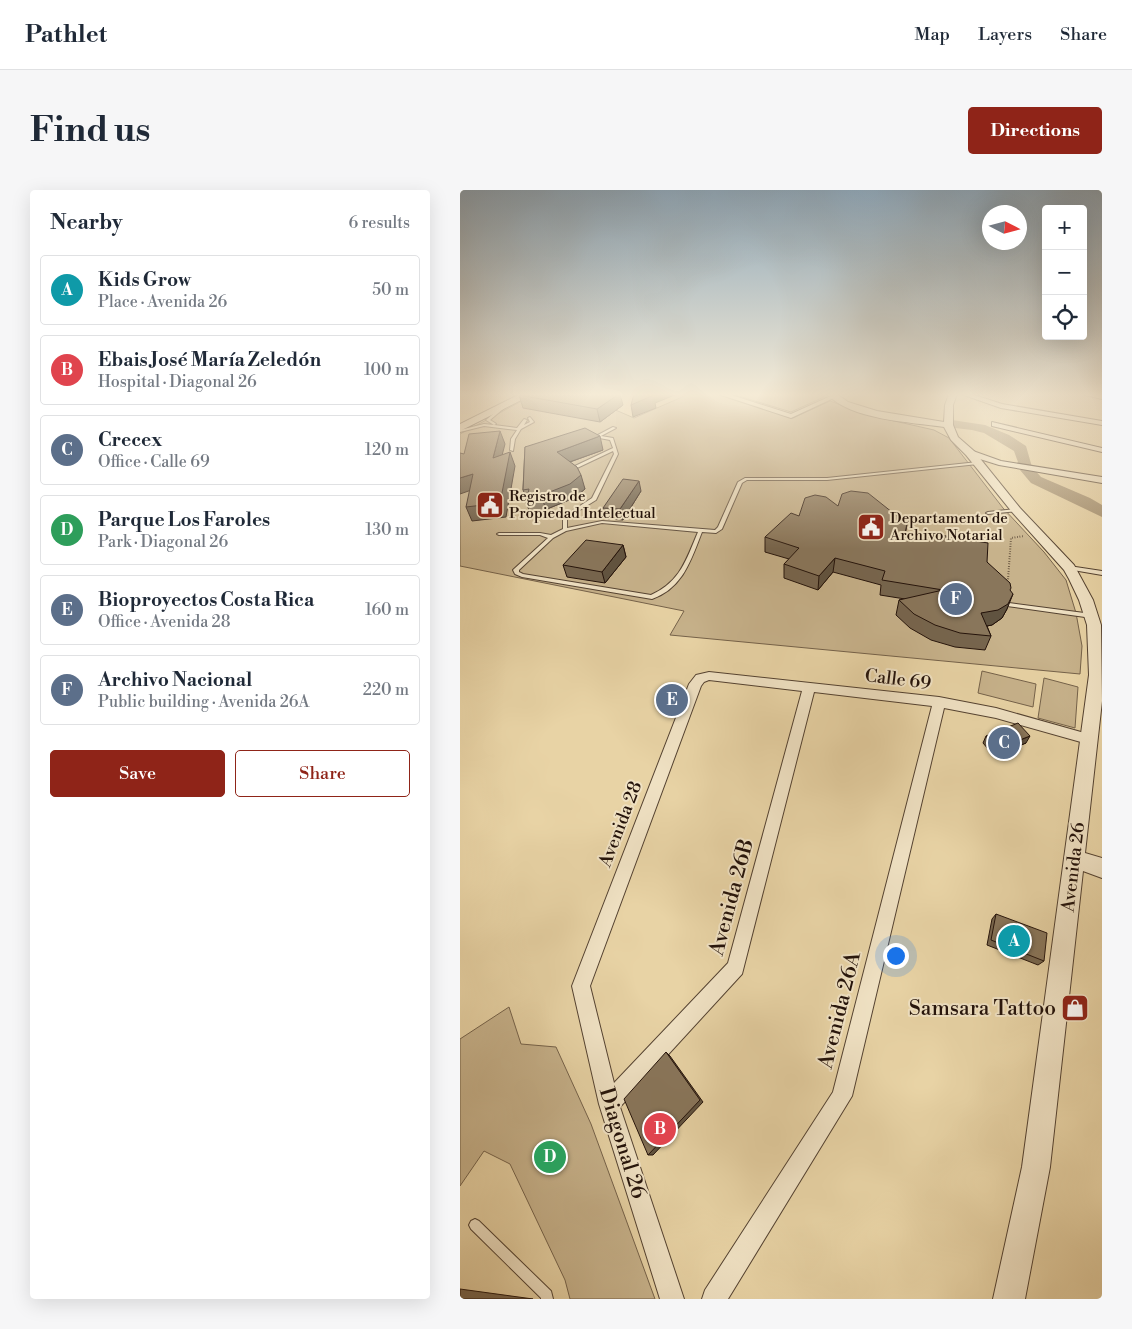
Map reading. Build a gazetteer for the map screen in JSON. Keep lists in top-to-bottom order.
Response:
{
  "streets": {
    "street": [
      "Calle 69",
      "Avenida 28",
      "Avenida 26",
      "Avenida 26B",
      "Avenida 26A",
      "Diagonal 26"
    ]
  },
  "crossings": [
    ["Calle 69", "Avenida 28"],
    ["Calle 69", "Avenida 26"],
    ["Calle 69", "Avenida 26B"],
    ["Calle 69", "Avenida 26A"],
    ["Avenida 28", "Diagonal 26"],
    ["Avenida 26B", "Diagonal 26"]
  ],
  "places": {
    "public building": ["Registro de Propiedad Intelectual", "Departamento de Archivo Notarial"],
    "shop": ["Samsara Tattoo"]
  },
  "north": "right",
  "page": {
    "header": "Pathlet",
    "nav": ["Map", "Layers", "Share"],
    "buttons": [
      "Directions",
      ["Save", "Share"]
    ],
    "title": "Find us",
    "heading": ["Nearby", "6 results"],
    "map_buttons": ["+", "−"],
    "list": [
      {
        "mark": "A",
        "name": "Kids Grow",
        "note": "Place · Avenida 26",
        "value": "50 m"
      },
      {
        "mark": "B",
        "name": "Ebais José María Zeledón",
        "note": "Hospital · Diagonal 26",
        "value": "100 m"
      },
      {
        "mark": "C",
        "name": "Crecex",
        "note": "Office · Calle 69",
        "value": "120 m"
      },
      {
        "mark": "D",
        "name": "Parque Los Faroles",
        "note": "Park · Diagonal 26",
        "value": "130 m"
      },
      {
        "mark": "E",
        "name": "Bioproyectos Costa Rica",
        "note": "Office · Avenida 28",
        "value": "160 m"
      },
      {
        "mark": "F",
        "name": "Archivo Nacional",
        "note": "Public building · Avenida 26A",
        "value": "220 m"
      }
    ],
    "pins": [
      "F",
      "E",
      "C",
      "A",
      "B",
      "D"
    ]
  }
}
